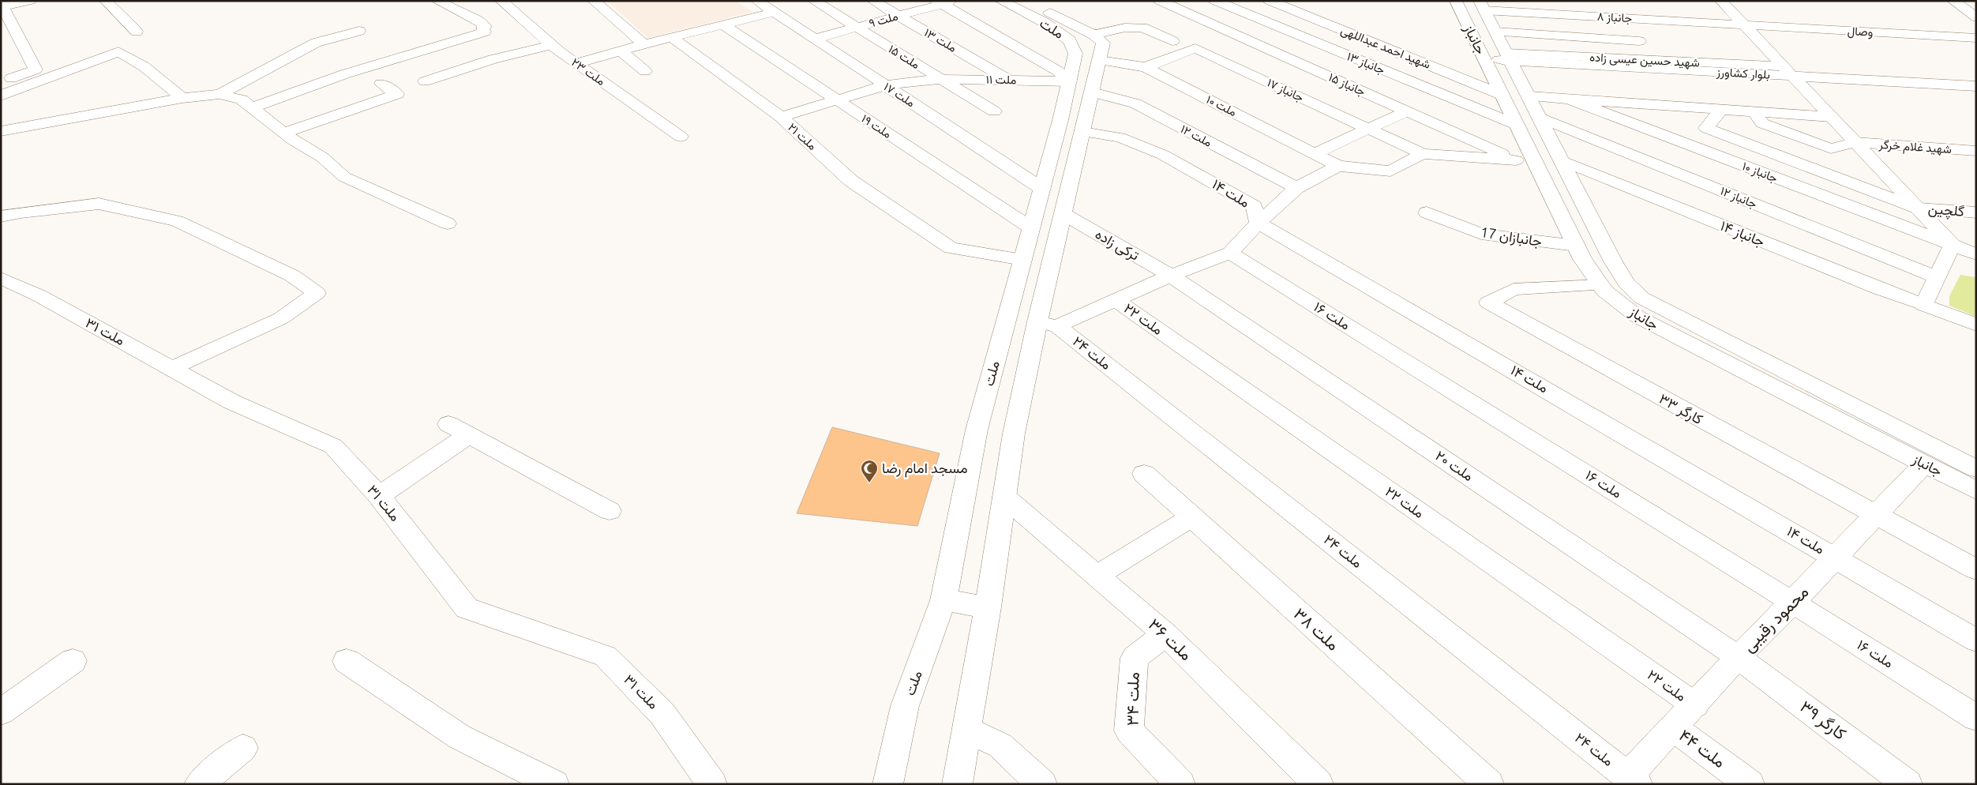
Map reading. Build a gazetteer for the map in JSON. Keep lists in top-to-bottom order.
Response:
{
  "streets": {
    "street": [
      "جانباز ۸",
      "ملت ۹",
      "ملت",
      "وصال",
      "جانباز",
      "ملت ۱۳",
      "شهید احمد عبداللهی",
      "ملت ۱۵",
      "شهید حسین عیسی زاده",
      "جانباز ۱۳",
      "ملت ۲۳",
      "بلوار کشاورز",
      "ملت ۱۱",
      "جانباز ۱۵",
      "جانباز ۱۷",
      "ملت ۱۷",
      "ملت ۱۰",
      "ملت ۱۹",
      "ملت ۱۲",
      "ملت ۲۱",
      "شهید غلام خرگر",
      "جانباز ۱۰",
      "ملت ۱۴",
      "جانباز ۱۲",
      "گلچین",
      "جانباز ۱۴",
      "جانبازان 17",
      "ترکی زاده",
      "ملت ۱۶",
      "ملت ۲۲",
      "ملت ۳۱",
      "ملت ۲۴",
      "کارگر ۳۳",
      "ملت ۲۰",
      "محمود رقیبی",
      "ملت ۳۸",
      "ملت ۳۶",
      "ملت ۳۴",
      "کارگر ۳۹",
      "ملت ۴۴"
    ]
  },
  "crossings": [
    ["جانباز ۸", "وصال"],
    ["جانباز ۸", "جانباز"],
    ["ملت ۹", "ملت ۱۳"],
    ["ملت ۹", "ملت ۱۵"],
    ["ملت ۹", "ملت ۱۷"],
    ["ملت", "ملت ۱۱"],
    ["ملت", "ملت ۱۷"],
    ["ملت", "ملت ۱۹"],
    ["ملت", "ملت ۲۱"],
    ["جانباز", "شهید احمد عبداللهی"],
    ["جانباز", "شهید حسین عیسی زاده"],
    ["جانباز", "جانباز ۱۳"],
    ["جانباز", "بلوار کشاورز"],
    ["جانباز", "جانباز ۱۵"],
    ["جانباز", "جانباز ۱۲"],
    ["جانباز", "جانباز ۱۴"],
    ["جانباز", "جانبازان 17"],
    ["جانباز", "کارگر ۳۳"],
    ["جانباز", "محمود رقیبی"],
    ["ملت ۱۳", "ملت ۱۱"],
    ["ملت ۱۵", "ملت ۱۱"],
    ["شهید حسین عیسی زاده", "بلوار کشاورز"],
    ["ملت ۱۱", "ملت ۱۷"],
    ["ملت ۱۱", "ملت ۱۹"],
    ["ملت ۱۱", "ملت ۱۲"],
    ["ملت ۱۱", "ملت ۲۱"],
    ["جانباز ۱۷", "ملت ۱۰"],
    ["ملت ۱۴", "محمود رقیبی"],
    ["ترکی زاده", "ملت ۲۰"],
    ["ملت ۱۶", "محمود رقیبی"],
    ["ملت ۲۲", "محمود رقیبی"],
    ["ملت ۲۴", "محمود رقیبی"],
    ["کارگر ۳۳", "محمود رقیبی"],
    ["ملت ۲۰", "محمود رقیبی"],
    ["ملت ۲۰", "کارگر ۳۹"],
    ["محمود رقیبی", "کارگر ۳۹"],
    ["محمود رقیبی", "ملت ۴۴"],
    ["ملت ۳۶", "ملت ۳۴"]
  ],
  "places": {
    "mosque": ["مسجد امام رضا"]
  }
}
